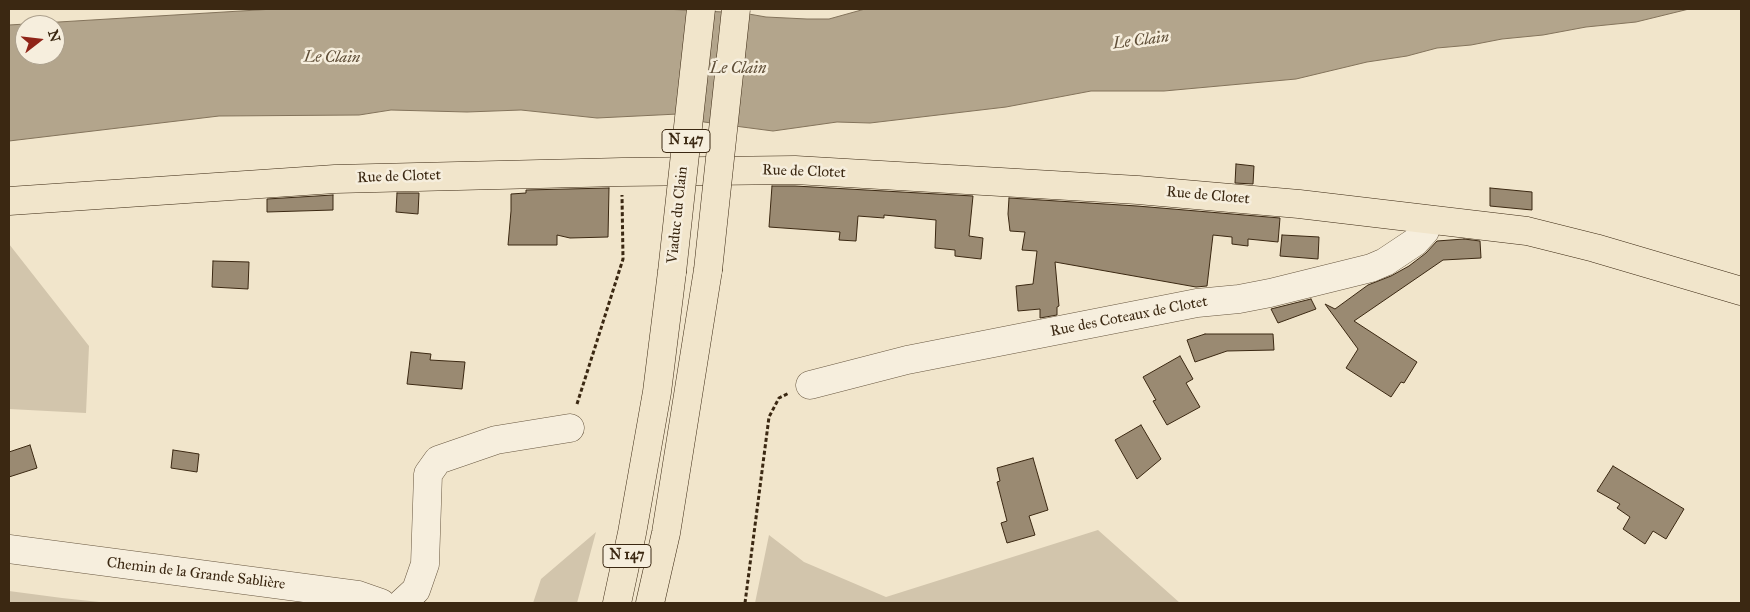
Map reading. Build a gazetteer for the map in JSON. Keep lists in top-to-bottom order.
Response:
{
  "streets": {
    "main road": ["N 147", "Rue de Clotet", "Viaduc du Clain"],
    "street": ["Rue des Coteaux de Clotet", "Chemin de la Grande Sablière"]
  },
  "crossings": [
    ["Rue de Clotet", "Rue des Coteaux de Clotet"]
  ],
  "water": ["Le Clain"],
  "north": "right"
}
